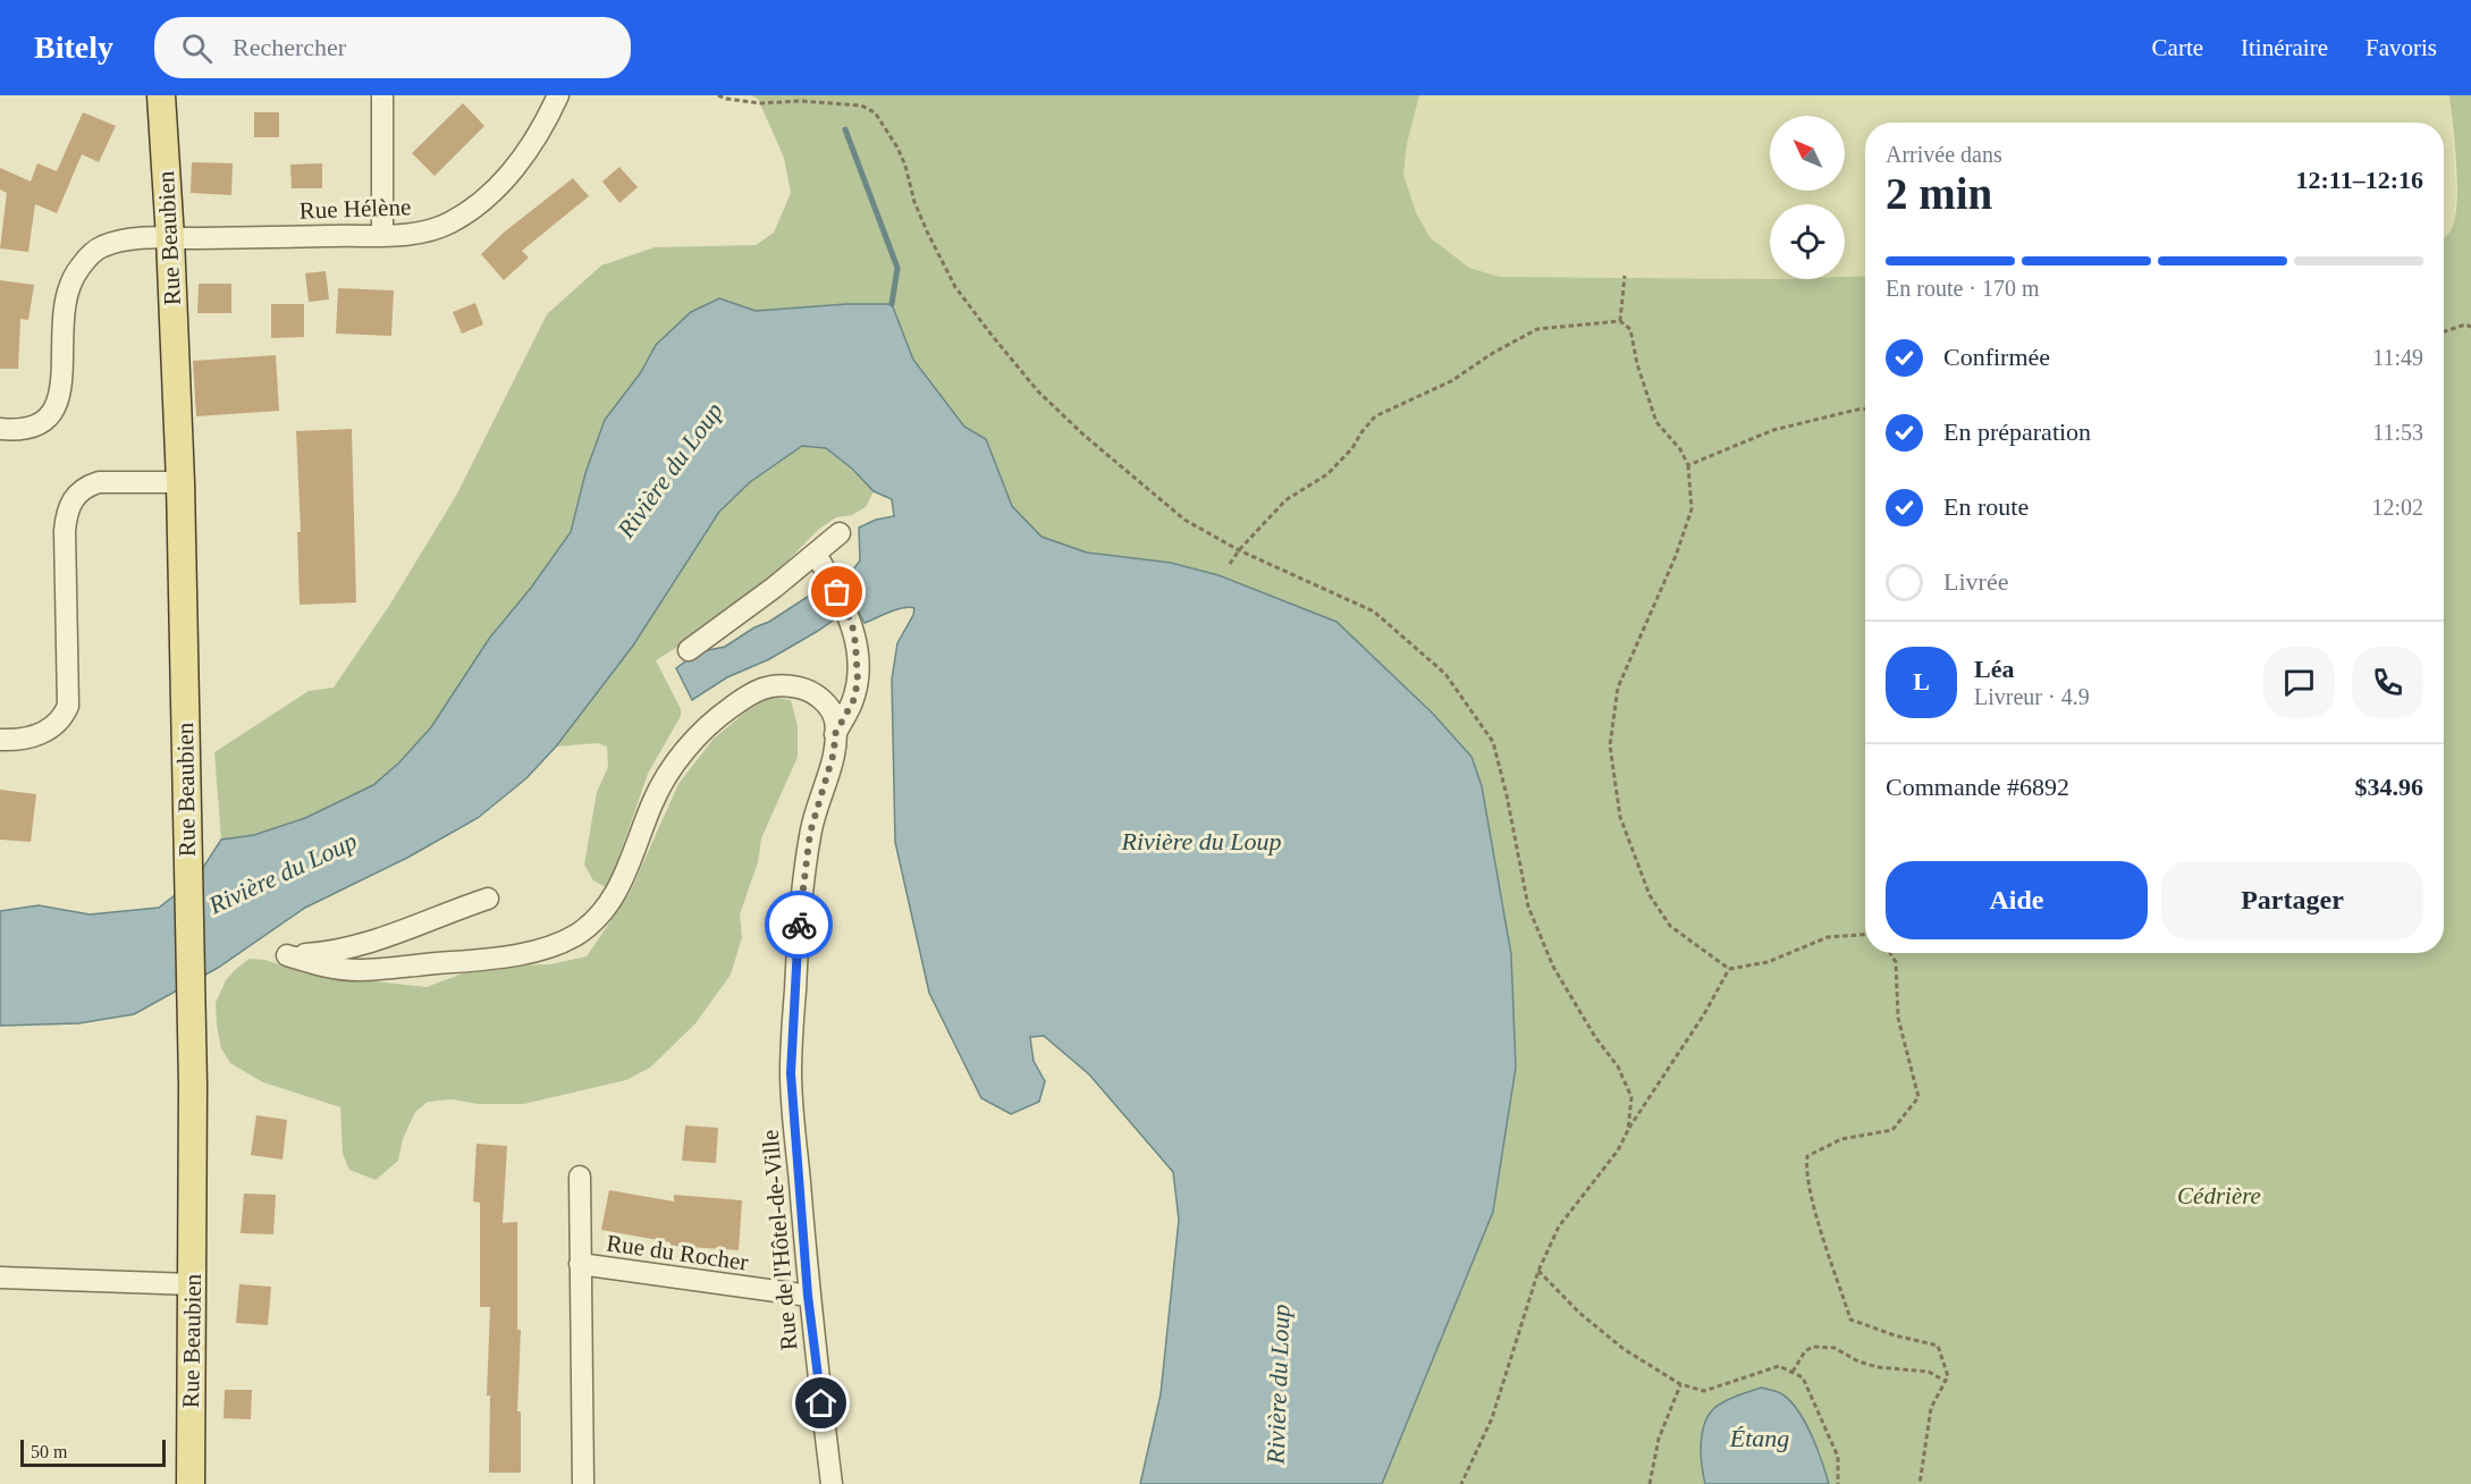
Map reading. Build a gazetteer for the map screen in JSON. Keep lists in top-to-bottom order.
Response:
{
  "streets": {
    "main road": ["Rue Beaubien"],
    "street": ["Rue Hélène", "Rue de l'Hôtel-de-Ville", "Rue du Rocher"]
  },
  "crossings": [
    ["Rue Hélène", "Rue Beaubien"],
    ["Rue de l'Hôtel-de-Ville", "Rue du Rocher"]
  ],
  "water": ["Rivière du Loup", "Étang"],
  "parks": ["Cédrière"],
  "scale_bar": "50 m",
  "north": "top left",
  "page": {
    "header": "Bitely",
    "search": "Rechercher",
    "nav": ["Carte", "Itinéraire", "Favoris"],
    "heading": ["2 min", "Arrivée dans", "12:11–12:16"],
    "panel": [
      "Léa",
      "Livreur · 4.9",
      "Commande #6892",
      "$34.96"
    ],
    "bar": "En route · 170 m",
    "list": [
      ["Confirmée", "11:49"],
      ["En préparation", "11:53"],
      ["En route", "12:02"],
      "Livrée"
    ],
    "round": "L",
    "buttons": ["Aide", "Partager"],
    "scale": "50 m"
  }
}
